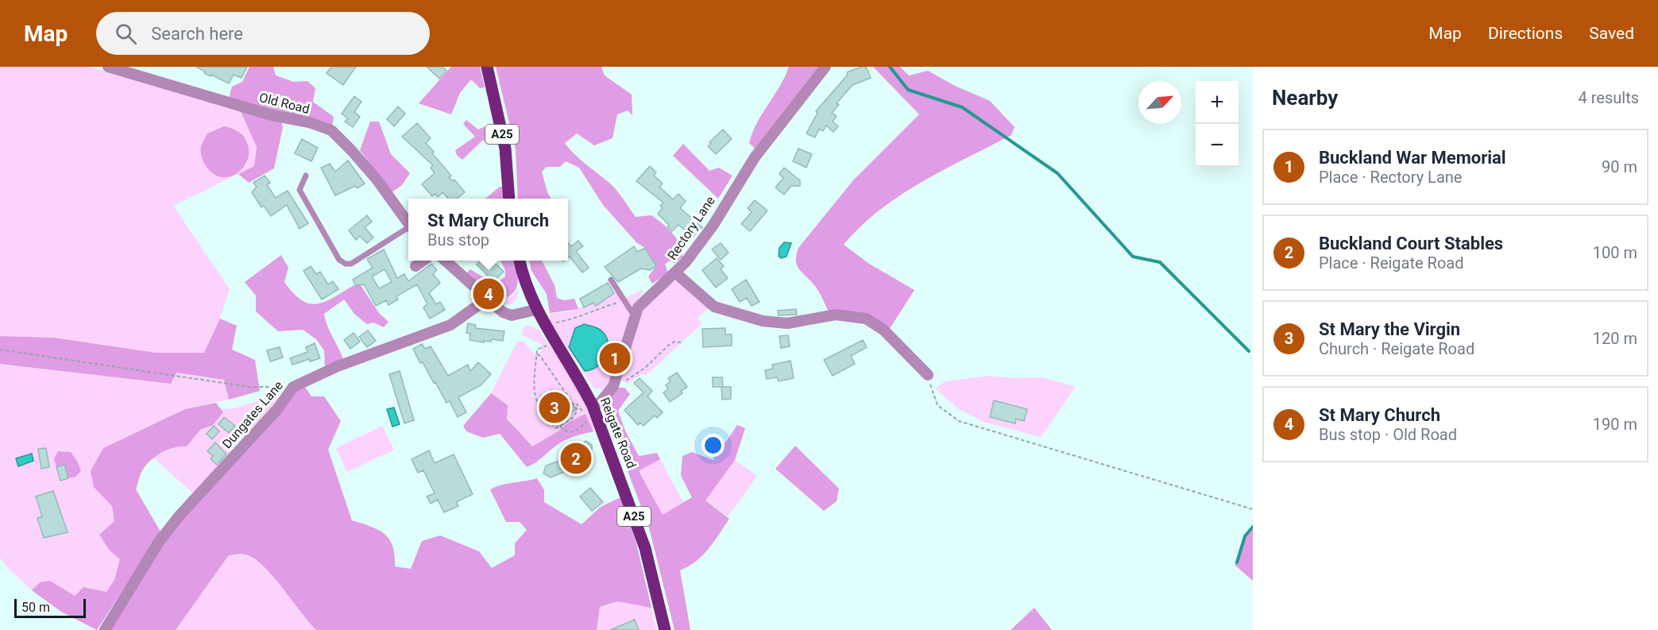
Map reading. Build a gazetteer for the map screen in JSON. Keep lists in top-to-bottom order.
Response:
{
  "streets": {
    "main road": ["A25", "Reigate Road"],
    "street": ["Old Road", "Rectory Lane", "Dungates Lane"]
  },
  "crossings": [
    ["Rectory Lane", "Reigate Road"]
  ],
  "scale_bar": "50 m",
  "north": "top right",
  "page": {
    "header": "Map",
    "search": "Search here",
    "nav": ["Map", "Directions", "Saved"],
    "heading": ["Nearby", "4 results"],
    "map_buttons": ["+", "−"],
    "list": [
      {
        "mark": "1",
        "name": "Buckland War Memorial",
        "note": "Place · Rectory Lane",
        "value": "90 m"
      },
      {
        "mark": "2",
        "name": "Buckland Court Stables",
        "note": "Place · Reigate Road",
        "value": "100 m"
      },
      {
        "mark": "3",
        "name": "St Mary the Virgin",
        "note": "Church · Reigate Road",
        "value": "120 m"
      },
      {
        "mark": "4",
        "name": "St Mary Church",
        "note": "Bus stop · Old Road",
        "value": "190 m"
      }
    ],
    "popup": ["St Mary Church", "Bus stop"],
    "pins": [
      "4",
      "1",
      "3",
      "2"
    ],
    "scale": "50 m"
  }
}
